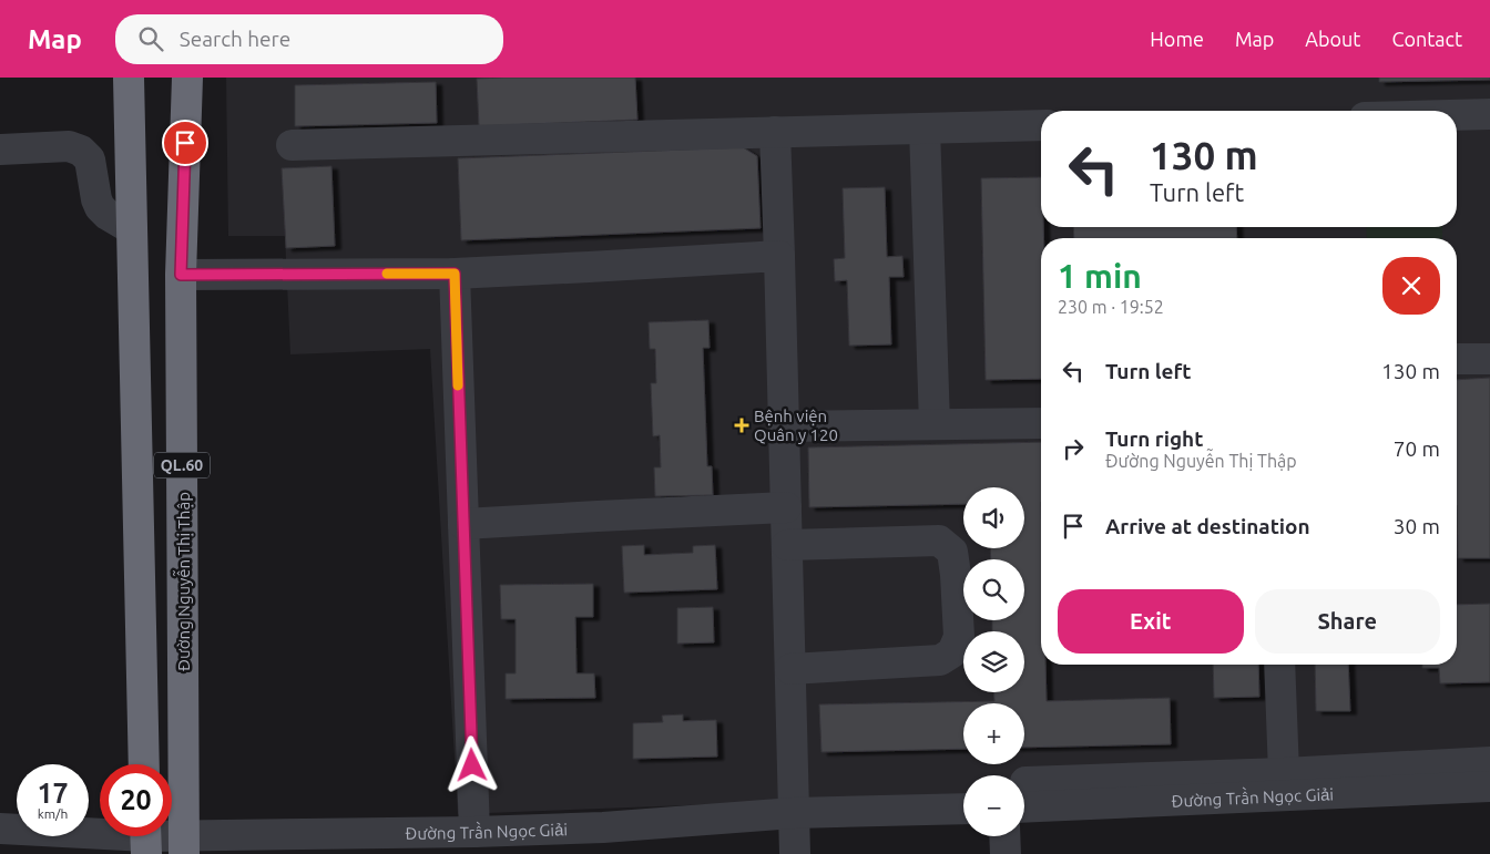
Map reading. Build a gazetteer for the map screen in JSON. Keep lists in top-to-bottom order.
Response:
{
  "streets": {
    "highway": ["QL.60", "Đường Nguyễn Thị Thập"],
    "street": ["Đường Trần Ngọc Giải"]
  },
  "crossings": [
    ["Đường Nguyễn Thị Thập", "Đường Trần Ngọc Giải"]
  ],
  "places": {
    "health": ["Bệnh viện Quân y 120"]
  },
  "page": {
    "header": "Map",
    "search": "Search here",
    "nav": [
      "Home",
      "Map",
      "About",
      "Contact"
    ],
    "turn": ["130 m", "Turn left"],
    "heading": ["1 min", "230 m · 19:52"],
    "list": [
      {
        "name": "Turn left",
        "value": "130 m"
      },
      {
        "name": "Turn right",
        "note": "Đường Nguyễn Thị Thập",
        "value": "70 m"
      },
      {
        "name": "Arrive at destination",
        "value": "30 m"
      }
    ],
    "map_buttons": ["+", "−"],
    "buttons": ["Exit", "Share"],
    "speed": "17 km/h",
    "limit": "20"
  }
}
